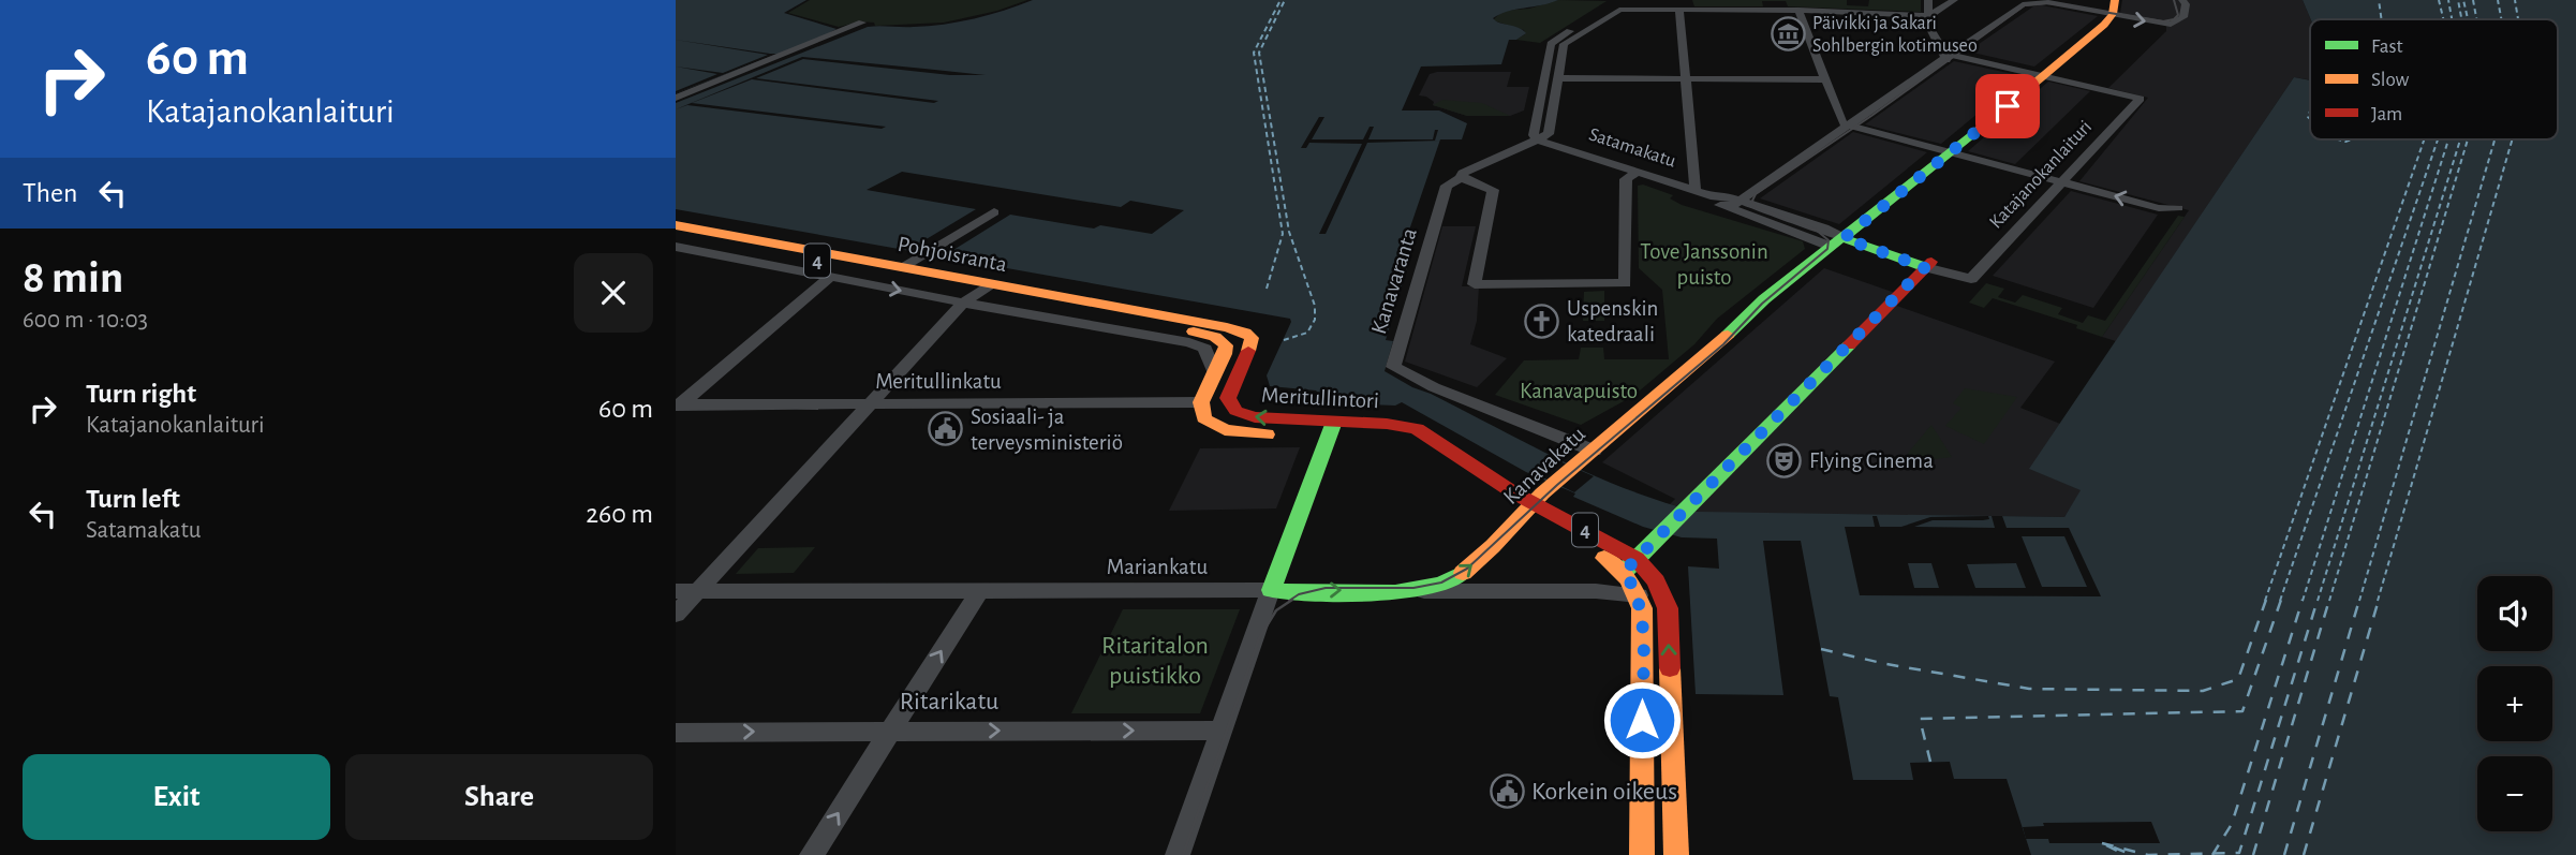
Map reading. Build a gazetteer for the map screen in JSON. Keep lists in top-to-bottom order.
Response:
{
  "streets": {
    "main road": [
      "Satamakatu",
      "Pohjoisranta",
      "4",
      "Meritullintori",
      "Kanavakatu",
      "Mariankatu"
    ],
    "street": [
      "Katajanokanlaituri",
      "Kanavaranta",
      "Meritullinkatu",
      "Ritarikatu"
    ]
  },
  "crossings": [
    ["Satamakatu", "Katajanokanlaituri"],
    ["Satamakatu", "Kanavaranta"],
    ["Satamakatu", "Kanavakatu"],
    ["Katajanokanlaituri", "Kanavakatu"],
    ["Pohjoisranta", "Meritullintori"],
    ["Kanavaranta", "Kanavakatu"],
    ["Meritullinkatu", "Meritullintori"],
    ["Meritullintori", "Kanavakatu"],
    ["Kanavakatu", "Mariankatu"]
  ],
  "one_way": ["Ritarikatu"],
  "parks": ["Tove Janssonin puisto", "Kanavapuisto", "Ritaritalon puistikko"],
  "places": {
    "museum": ["Päivikki ja Sakari Sohlbergin kotimuseo"],
    "church": ["Uspenskin katedraali"],
    "public building": ["Sosiaali- ja terveysministeriö", "Korkein oikeus"],
    "theatre": ["Flying Cinema"]
  },
  "legend": ["Fast", "Slow", "Jam"],
  "page": {
    "turn": ["60 m", "Katajanokanlaituri"],
    "then": "Then",
    "heading": ["8 min", "600 m · 10:03"],
    "list": [
      {
        "name": "Turn right",
        "note": "Katajanokanlaituri",
        "value": "60 m"
      },
      {
        "name": "Turn left",
        "note": "Satamakatu",
        "value": "260 m"
      }
    ],
    "map_buttons": ["+", "−"],
    "buttons": ["Exit", "Share"]
  }
}
